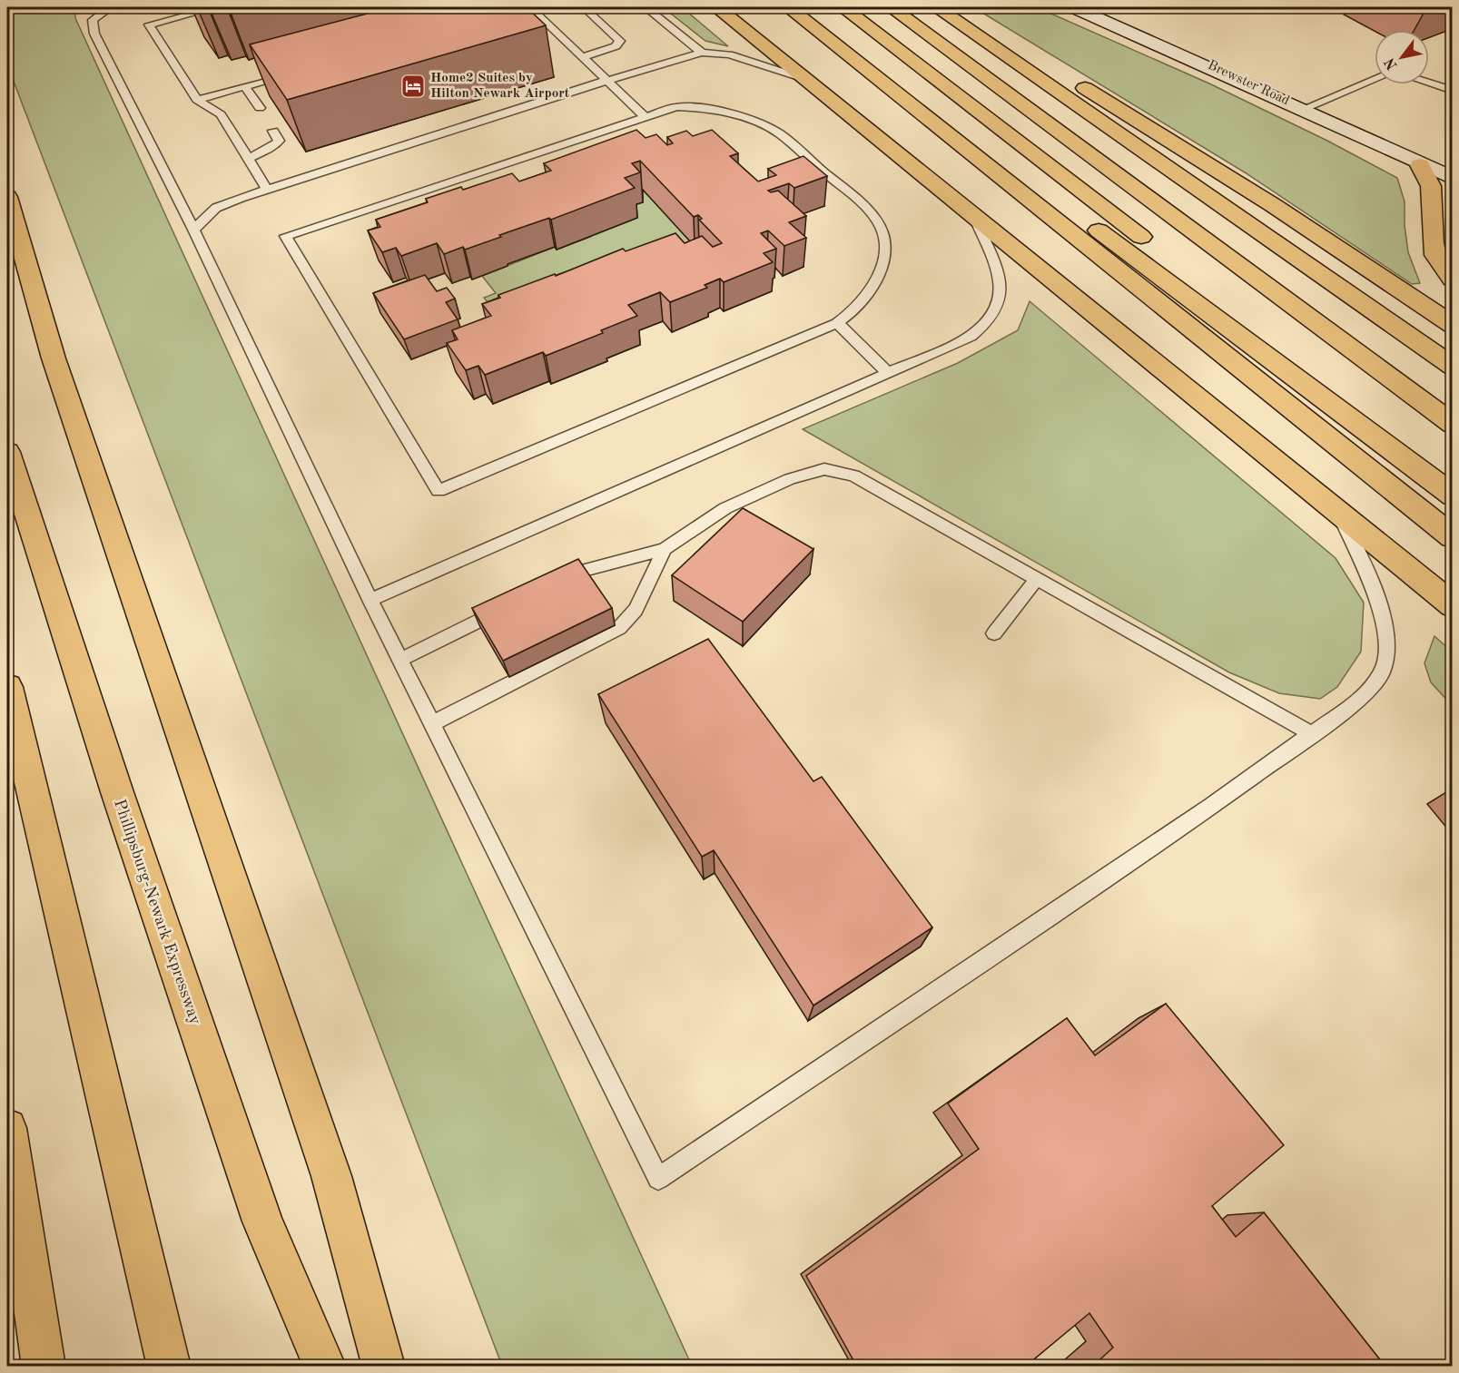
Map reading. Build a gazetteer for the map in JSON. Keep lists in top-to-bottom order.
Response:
{
  "streets": {
    "highway": ["Phillipsburg-Newark Expressway"],
    "street": ["Brewster Road"]
  },
  "places": {
    "hotel": ["Home2 Suites by Hilton Newark Airport"]
  },
  "north": "bottom left"
}
